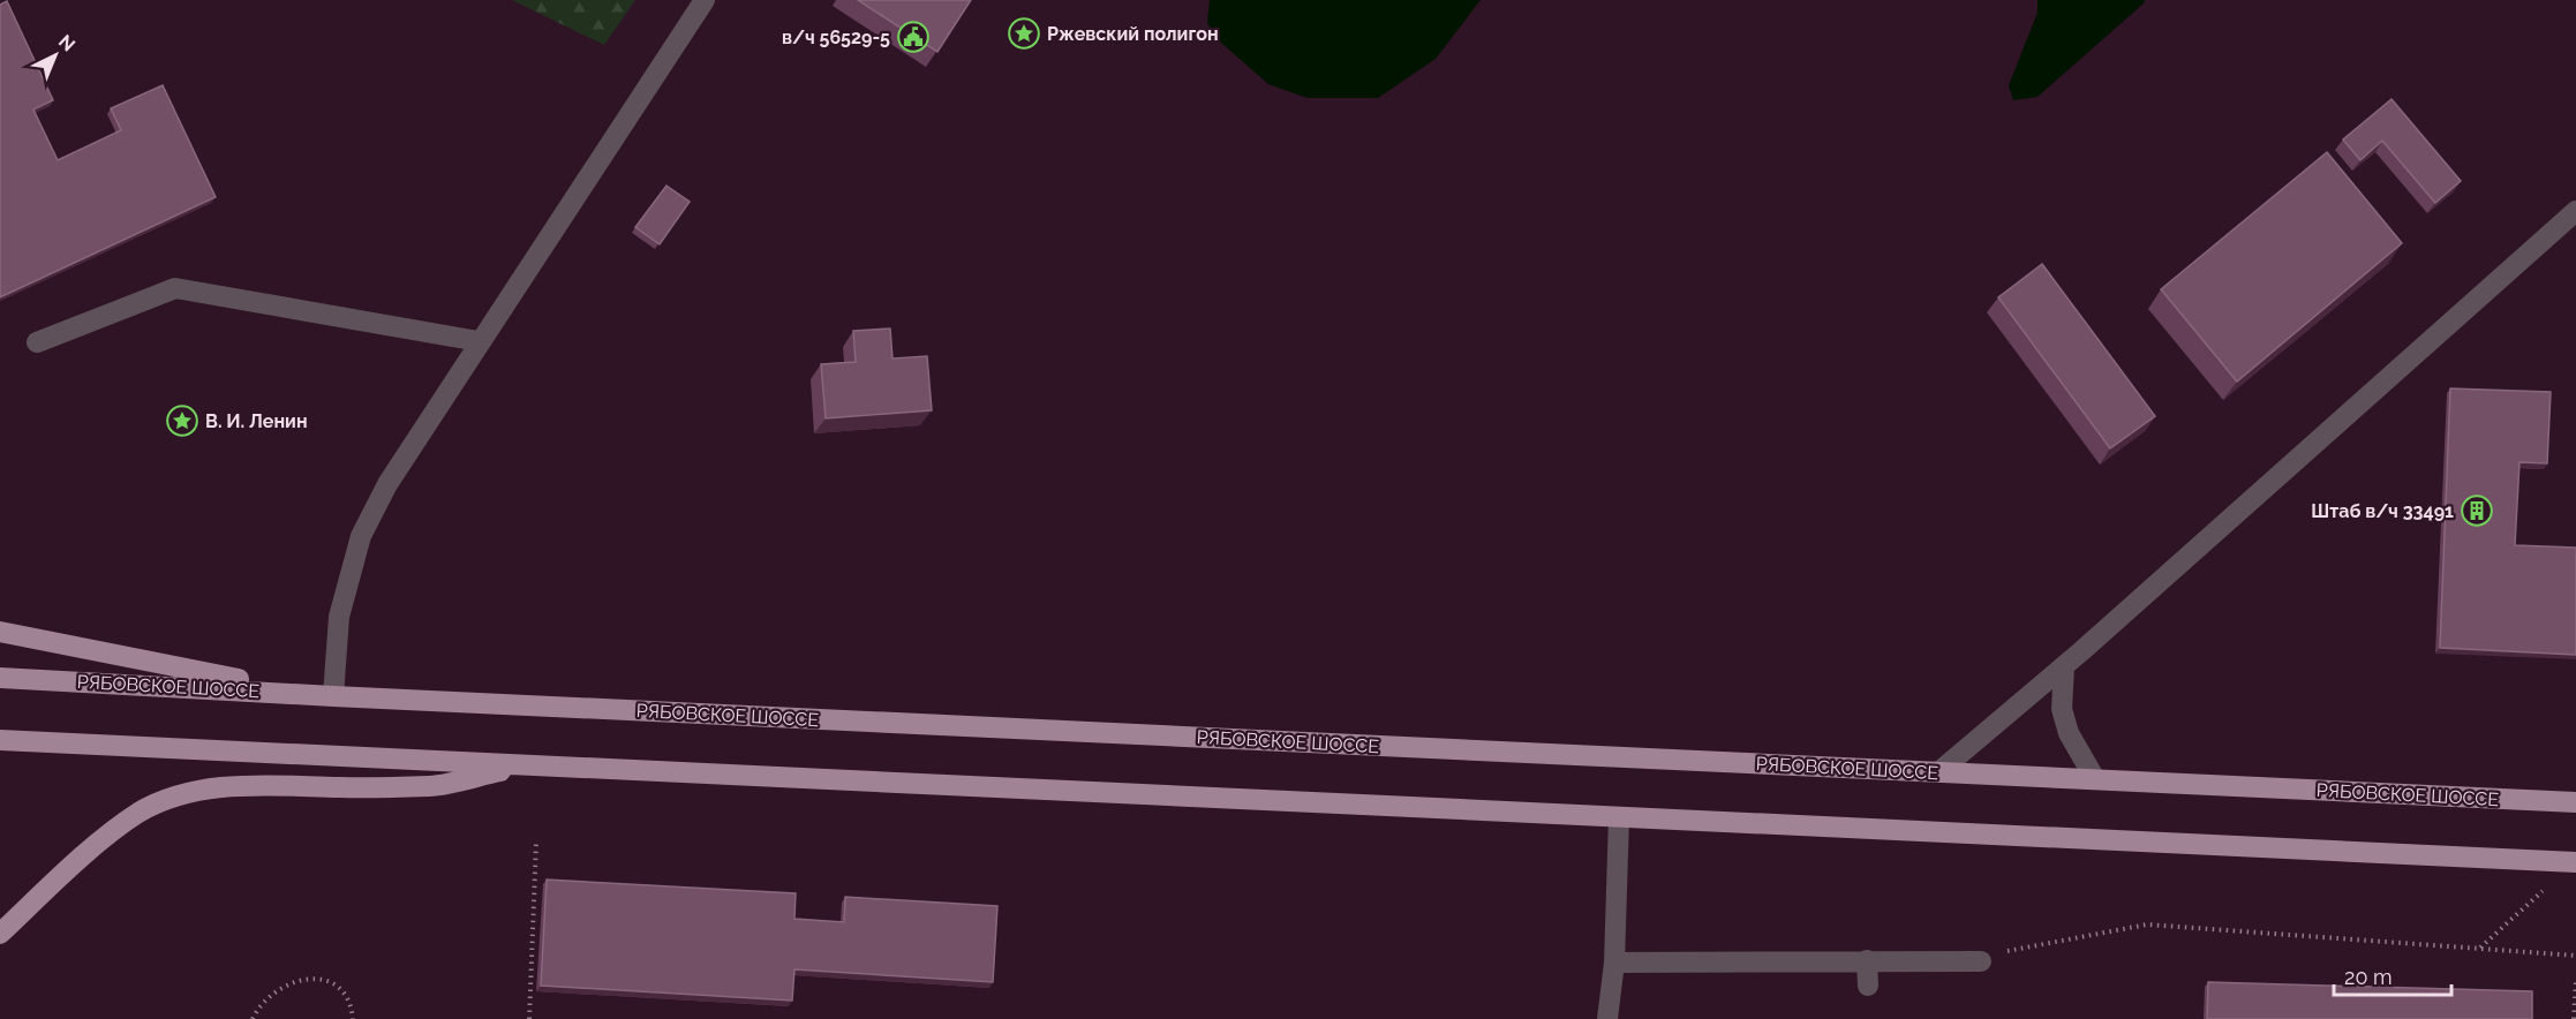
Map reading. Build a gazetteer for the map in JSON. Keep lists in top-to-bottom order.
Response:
{
  "streets": {
    "main road": ["РЯБОВСКОЕ ШОССЕ"]
  },
  "places": {
    "place": ["Ржевский полигон", "В. И. Ленин"],
    "public building": ["в/ч 56529-5"],
    "building": ["Штаб в/ч 33491"]
  },
  "scale_bar": "20 m",
  "north": "top right"
}
